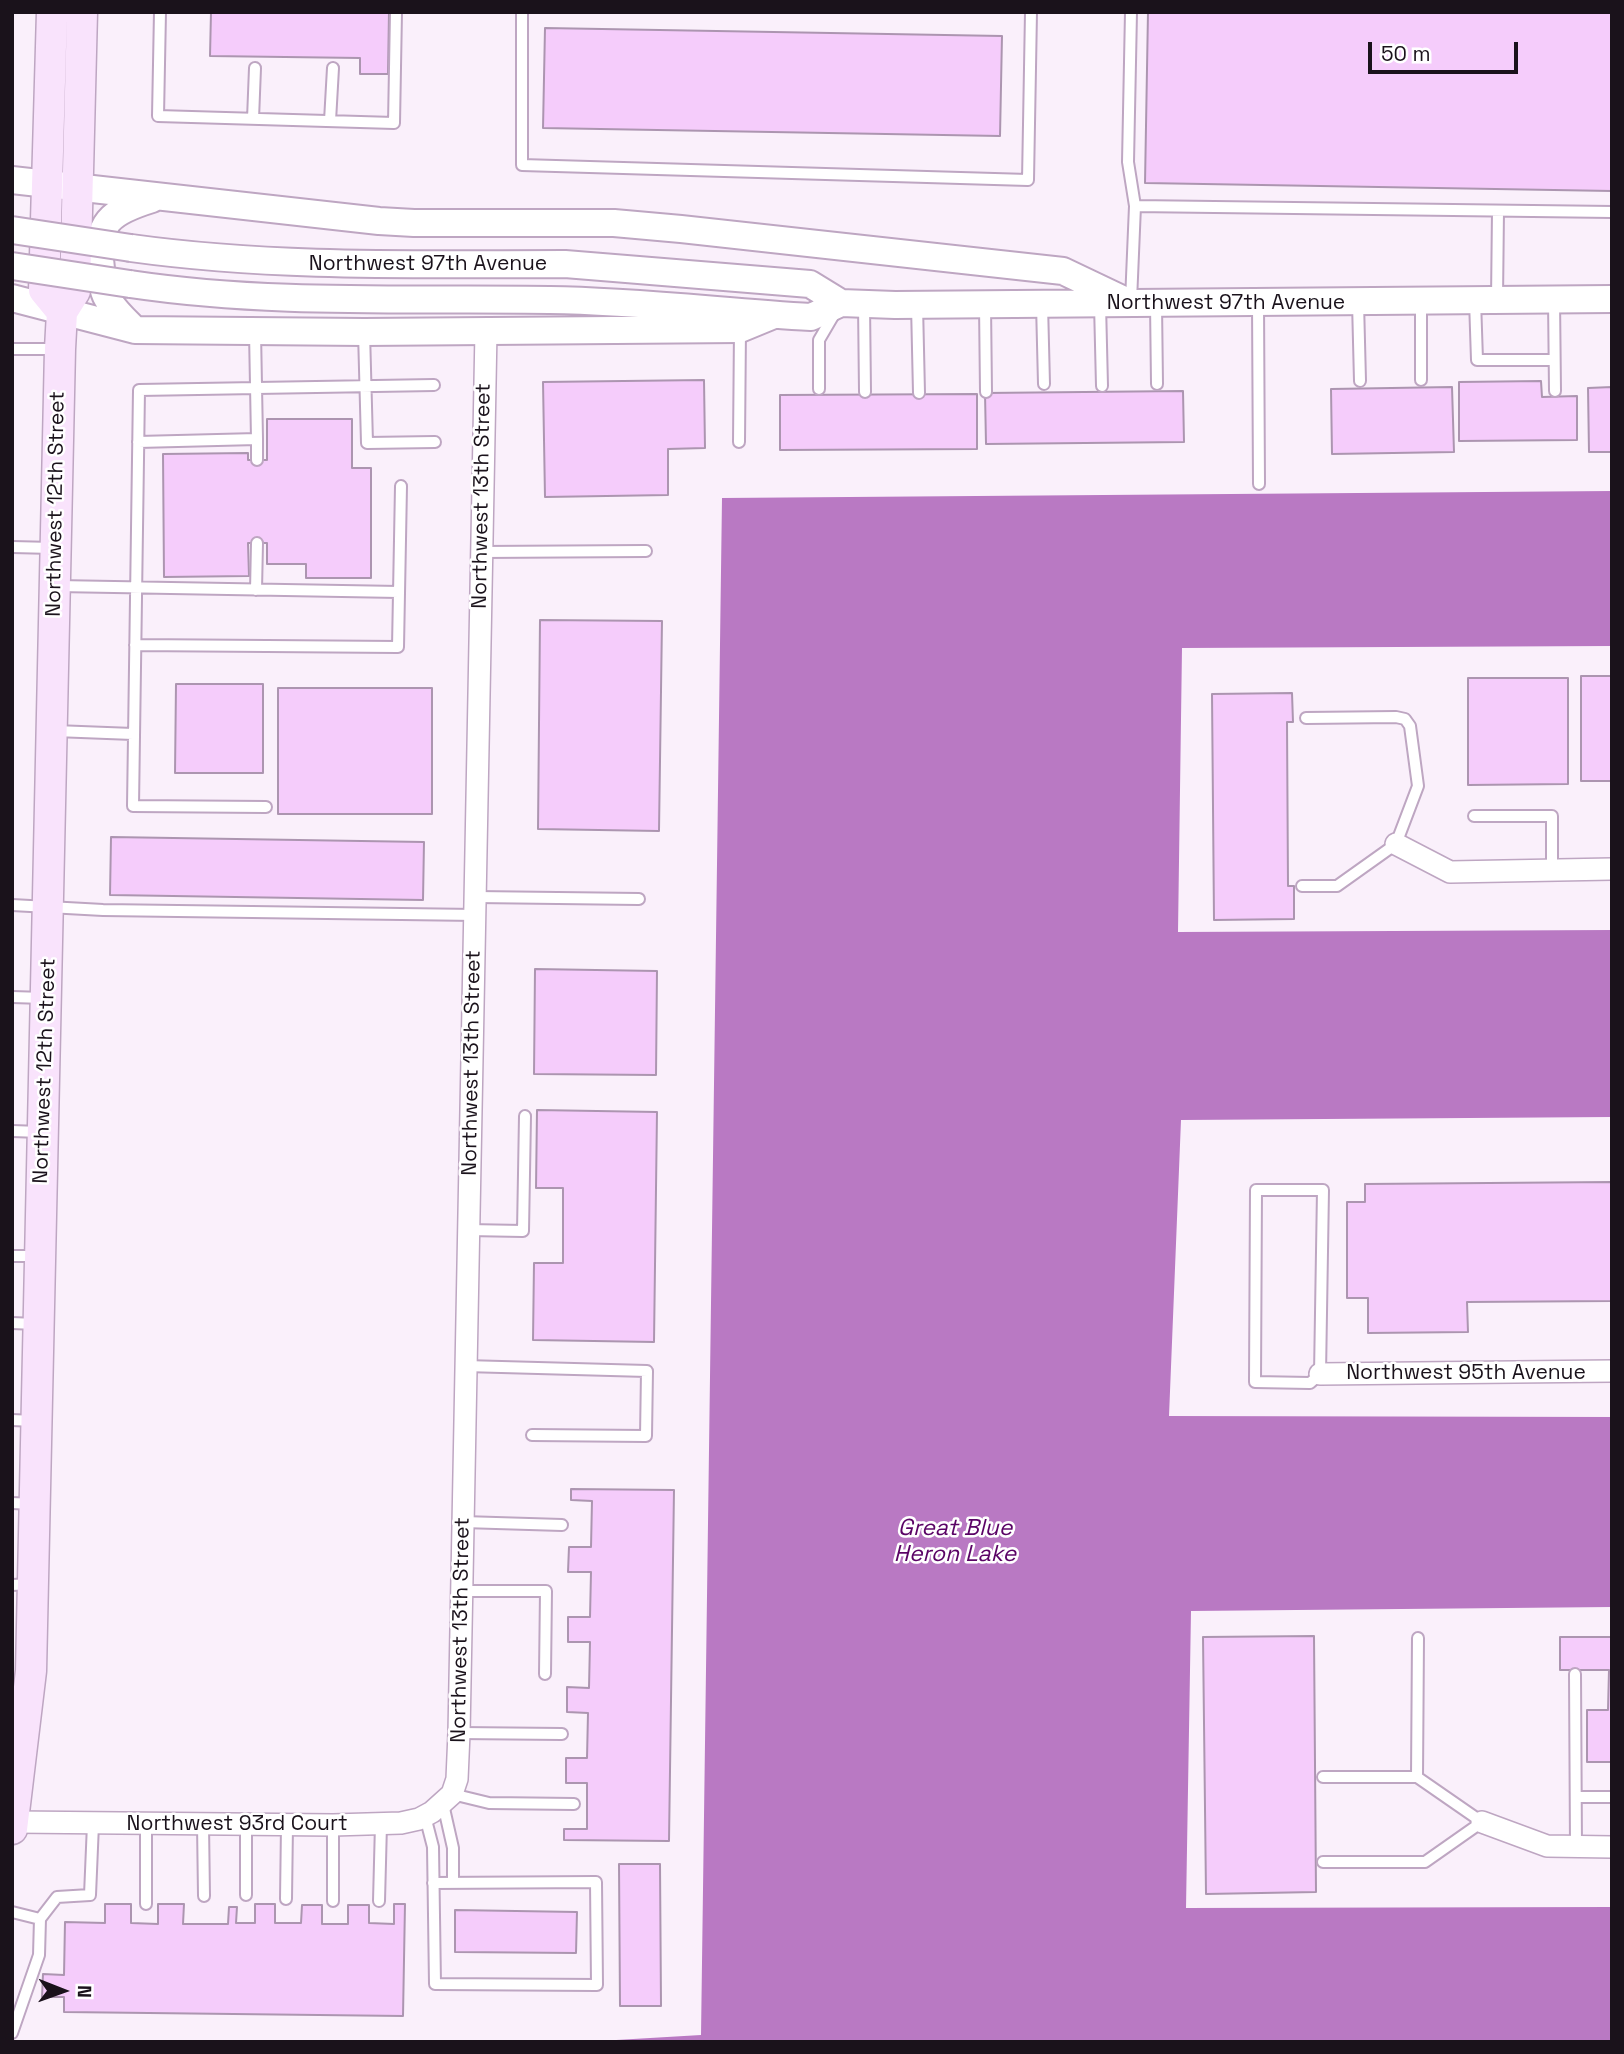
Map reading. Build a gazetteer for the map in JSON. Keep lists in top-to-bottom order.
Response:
{
  "streets": {
    "main road": ["Northwest 12th Street"],
    "street": [
      "Northwest 97th Avenue",
      "Northwest 13th Street",
      "Northwest 95th Avenue",
      "Northwest 93rd Court"
    ]
  },
  "crossings": [
    ["Northwest 13th Street", "Northwest 93rd Court"],
    ["Northwest 12th Street", "Northwest 93rd Court"]
  ],
  "water": ["Great Blue Heron Lake"],
  "scale_bar": "50 m",
  "north": "right"
}
